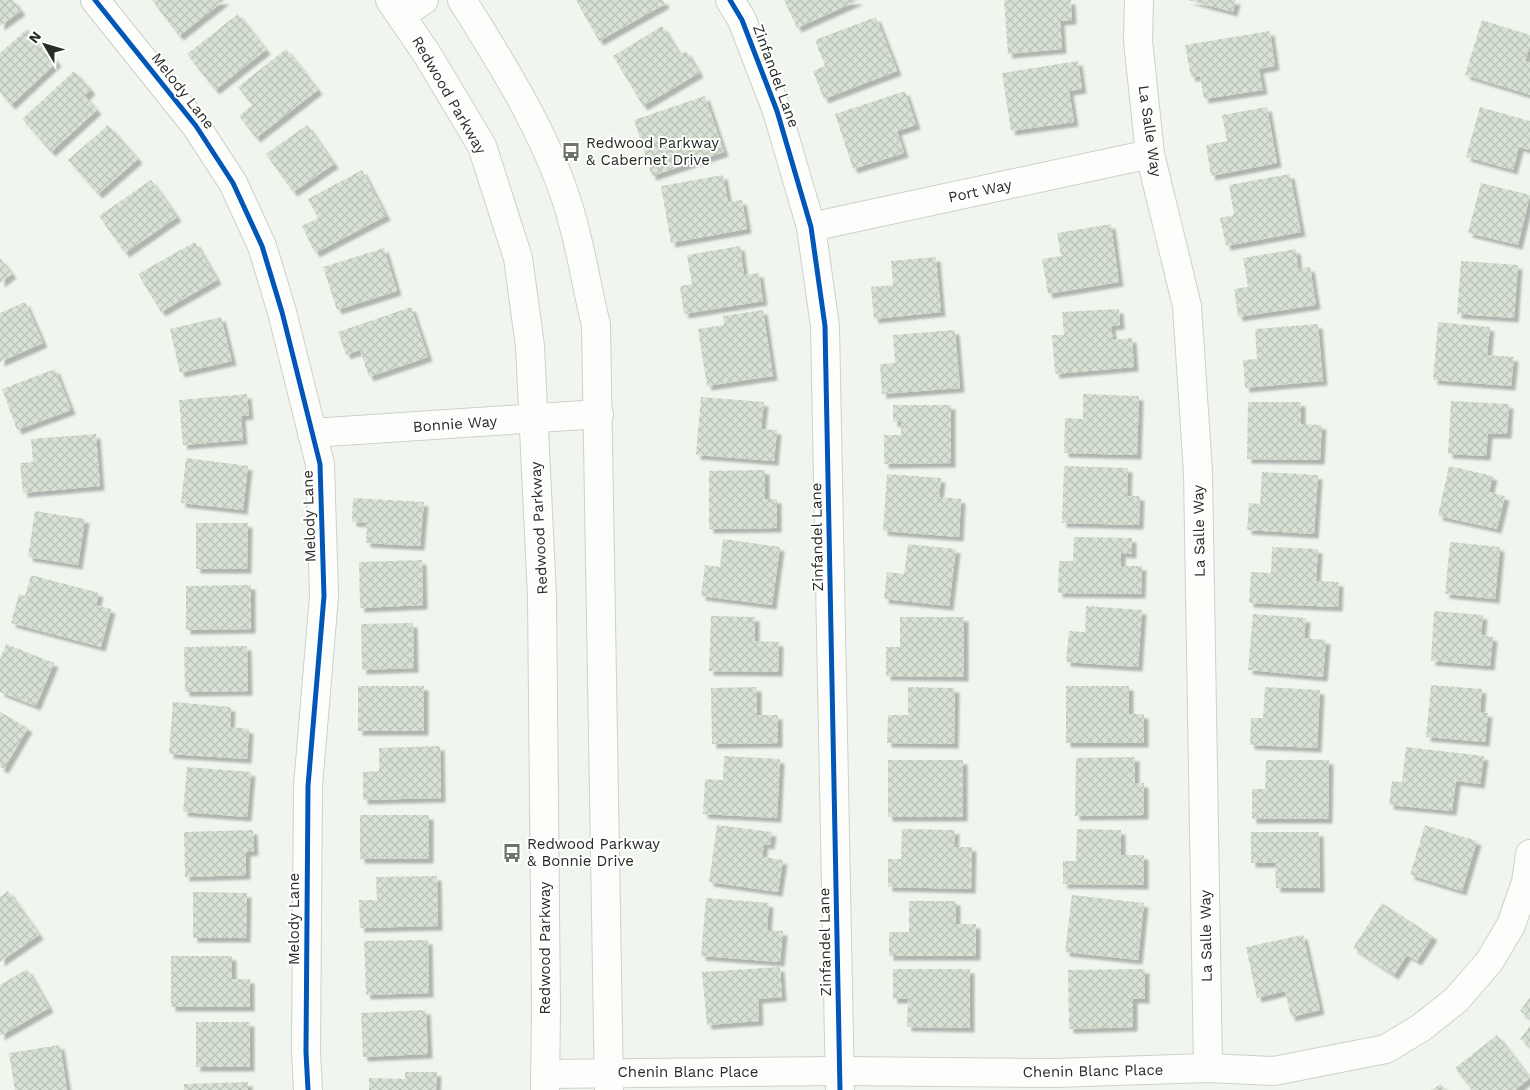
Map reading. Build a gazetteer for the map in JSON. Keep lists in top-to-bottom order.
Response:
{
  "streets": {
    "street": [
      "Zinfandel Lane",
      "Melody Lane",
      "Redwood Parkway",
      "La Salle Way",
      "Port Way",
      "Bonnie Way",
      "Chenin Blanc Place"
    ]
  },
  "crossings": [
    ["Zinfandel Lane", "Port Way"],
    ["Zinfandel Lane", "Chenin Blanc Place"],
    ["Melody Lane", "Bonnie Way"],
    ["Redwood Parkway", "Bonnie Way"],
    ["Redwood Parkway", "Chenin Blanc Place"],
    ["La Salle Way", "Port Way"],
    ["La Salle Way", "Chenin Blanc Place"]
  ],
  "places": {
    "bus stop": ["Redwood Parkway & Cabernet Drive", "Redwood Parkway & Bonnie Drive"]
  },
  "north": "top left"
}
